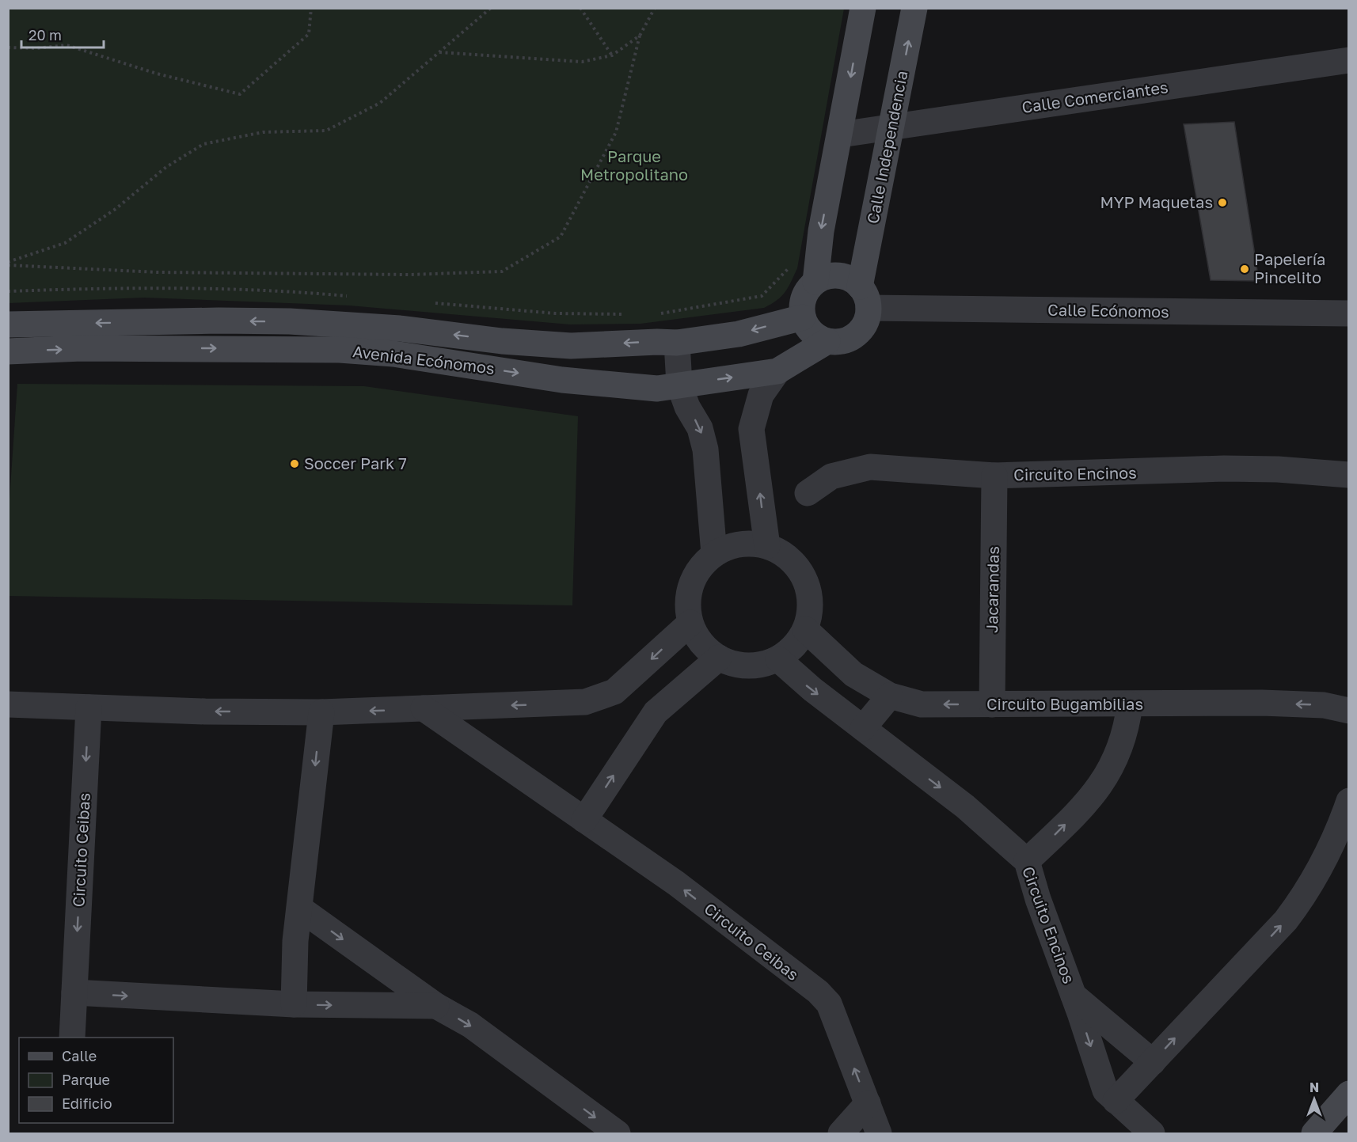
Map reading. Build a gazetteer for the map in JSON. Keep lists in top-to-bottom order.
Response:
{
  "streets": {
    "street": [
      "Calle Comerciantes",
      "Calle Independencia",
      "Calle Ecónomos",
      "Avenida Ecónomos",
      "Circuito Encinos",
      "Jacarandas",
      "Circuito Bugambilias",
      "Circuito Ceibas"
    ]
  },
  "crossings": [
    ["Calle Comerciantes", "Calle Independencia"],
    ["Calle Independencia", "Calle Ecónomos"],
    ["Calle Independencia", "Avenida Ecónomos"],
    ["Calle Ecónomos", "Avenida Ecónomos"],
    ["Circuito Encinos", "Jacarandas"],
    ["Circuito Encinos", "Circuito Bugambilias"],
    ["Jacarandas", "Circuito Bugambilias"]
  ],
  "one_way": ["Circuito Bugambilias"],
  "parks": ["Parque Metropolitano"],
  "places": ["MYP Maquetas", "Papelería Pincelito", "Soccer Park 7"],
  "legend": ["Calle", "Parque", "Edificio"],
  "scale_bar": "20 m",
  "north": "top"
}
